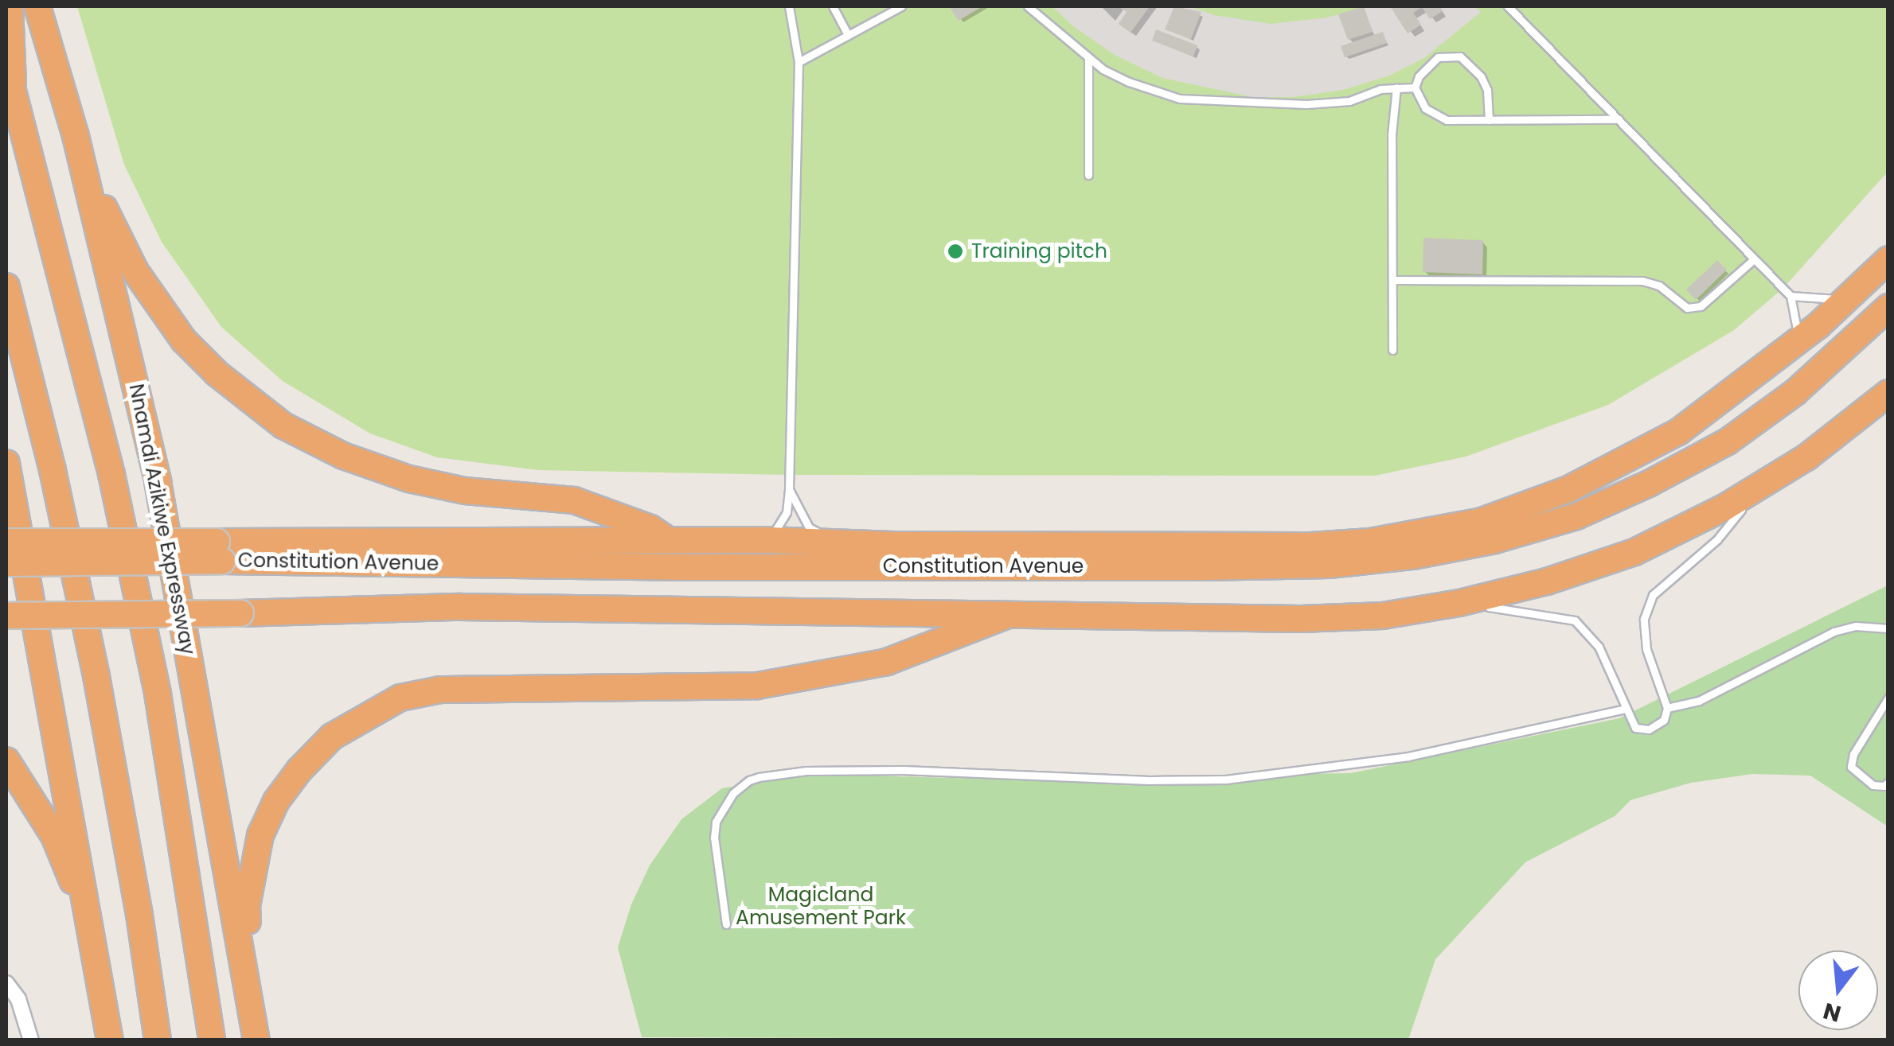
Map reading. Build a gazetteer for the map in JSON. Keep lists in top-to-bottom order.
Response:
{
  "streets": {
    "highway": ["Nnamdi Azikiwe Expressway", "Constitution Avenue"]
  },
  "parks": ["Magicland Amusement Park"],
  "places": ["Training pitch"],
  "north": "bottom"
}
